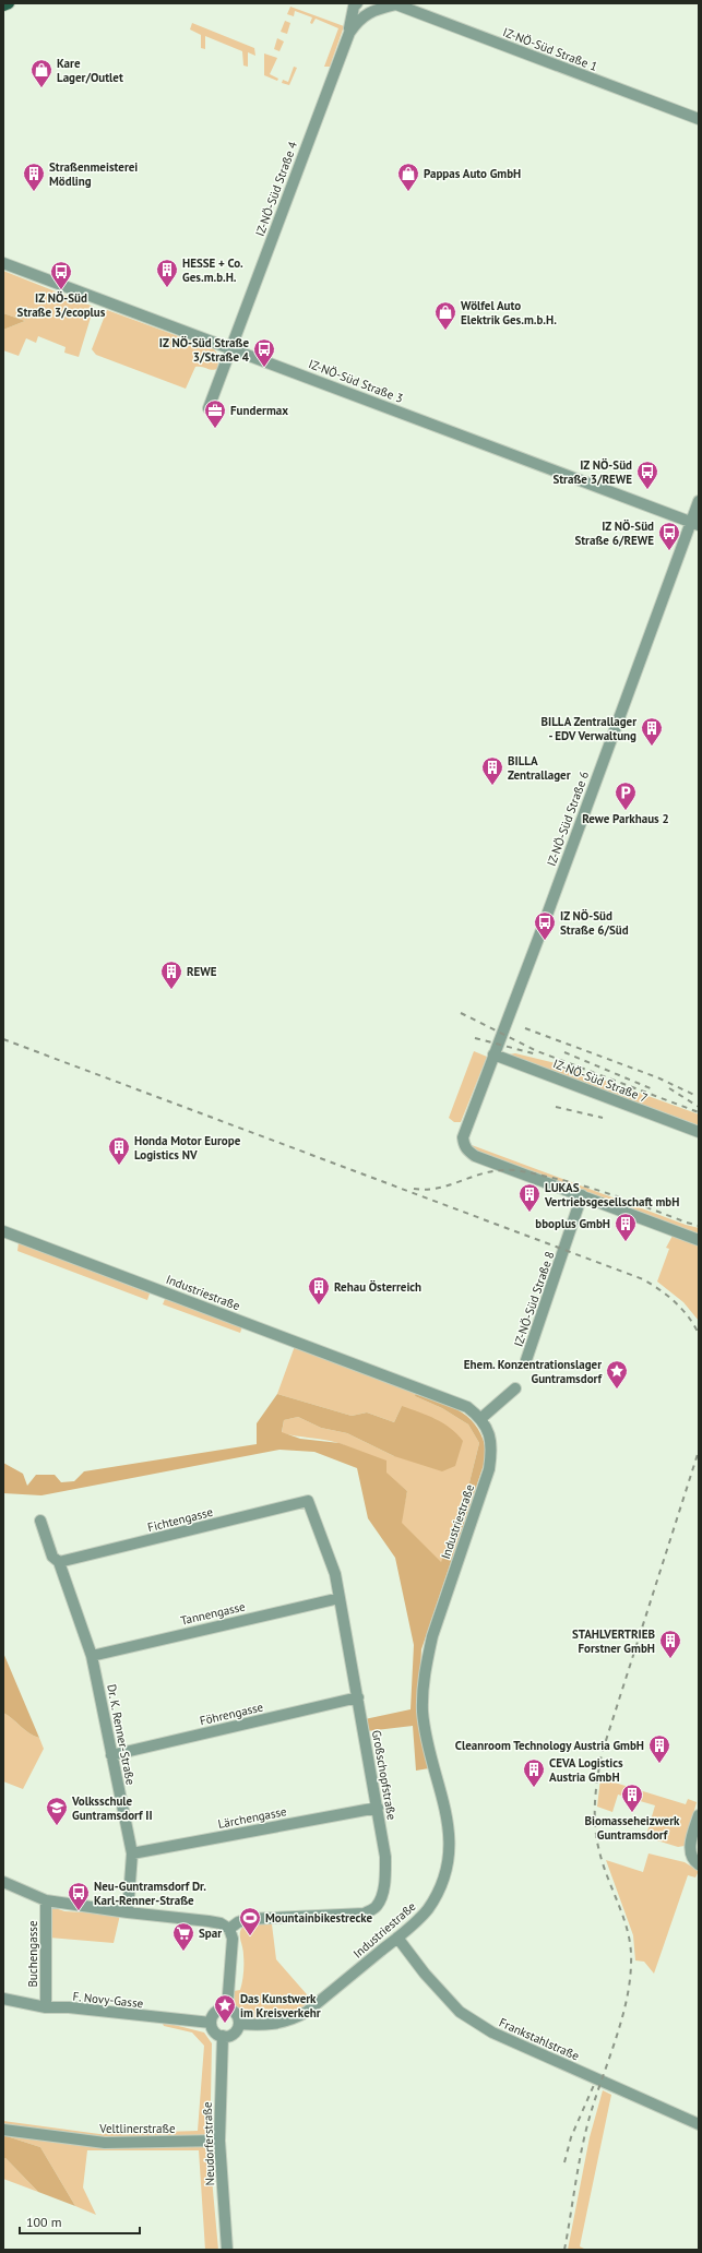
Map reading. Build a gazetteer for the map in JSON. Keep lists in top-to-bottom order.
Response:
{
  "streets": {
    "street": [
      "IZ-NÖ-Süd Straße 1",
      "IZ-NÖ-Süd Straße 4",
      "IZ-NÖ-Süd Straße 3",
      "IZ-NÖ-Süd Straße 6",
      "IZ-NÖ-Süd Straße 7",
      "Industriestraße",
      "IZ-NÖ-Süd Straße 8",
      "Fichtengasse",
      "Tannengasse",
      "Föhrengasse",
      "Dr. K. Renner-Straße",
      "Großschopfstraße",
      "Lärchengasse",
      "Buchengasse",
      "F. Novy-Gasse",
      "Frankstahlstraße",
      "Veltlinerstraße",
      "Neudorferstraße"
    ]
  },
  "crossings": [
    ["IZ-NÖ-Süd Straße 4", "IZ-NÖ-Süd Straße 3"],
    ["IZ-NÖ-Süd Straße 3", "IZ-NÖ-Süd Straße 6"],
    ["IZ-NÖ-Süd Straße 6", "IZ-NÖ-Süd Straße 7"],
    ["IZ-NÖ-Süd Straße 6", "IZ-NÖ-Süd Straße 8"],
    ["Industriestraße", "F. Novy-Gasse"],
    ["Industriestraße", "Frankstahlstraße"],
    ["Industriestraße", "Neudorferstraße"],
    ["Fichtengasse", "Dr. K. Renner-Straße"],
    ["Fichtengasse", "Großschopfstraße"],
    ["Tannengasse", "Dr. K. Renner-Straße"],
    ["Tannengasse", "Großschopfstraße"],
    ["Föhrengasse", "Dr. K. Renner-Straße"],
    ["Föhrengasse", "Großschopfstraße"],
    ["Dr. K. Renner-Straße", "Lärchengasse"],
    ["Großschopfstraße", "Lärchengasse"],
    ["Buchengasse", "F. Novy-Gasse"],
    ["F. Novy-Gasse", "Neudorferstraße"],
    ["Veltlinerstraße", "Neudorferstraße"]
  ],
  "places": {
    "shop": ["Kare Lager/Outlet", "Pappas Auto GmbH", "Wölfel Auto Elektrik Ges.m.b.H."],
    "building": [
      "Straßenmeisterei Mödling",
      "HESSE + Co. Ges.m.b.H.",
      "BILLA Zentrallager - EDV Verwaltung",
      "BILLA Zentrallager",
      "REWE",
      "Honda Motor Europe Logistics NV",
      "LUKAS Vertriebsgesellschaft mbH",
      "bboplus GmbH",
      "Rehau Österreich",
      "STAHLVERTRIEB Forstner GmbH",
      "Cleanroom Technology Austria GmbH",
      "CEVA Logistics Austria GmbH",
      "Biomasseheizwerk Guntramsdorf"
    ],
    "bus stop": [
      "IZ NÖ-Süd Straße 3/ecoplus",
      "IZ NÖ-Süd Straße 3/Straße 4",
      "IZ NÖ-Süd Straße 3/REWE",
      "IZ NÖ-Süd Straße 6/REWE",
      "IZ NÖ-Süd Straße 6/Süd",
      "Neu-Guntramsdorf Dr. Karl-Renner-Straße"
    ],
    "office": ["Fundermax"],
    "parking": ["Rewe Parkhaus 2"],
    "place": ["Ehem. Konzentrationslager Guntramsdorf", "Das Kunstwerk im Kreisverkehr"],
    "school or university": ["Volksschule Guntramsdorf II"],
    "sports": ["Mountainbikestrecke"],
    "supermarket": ["Spar"]
  },
  "scale_bar": "100 m"
}
